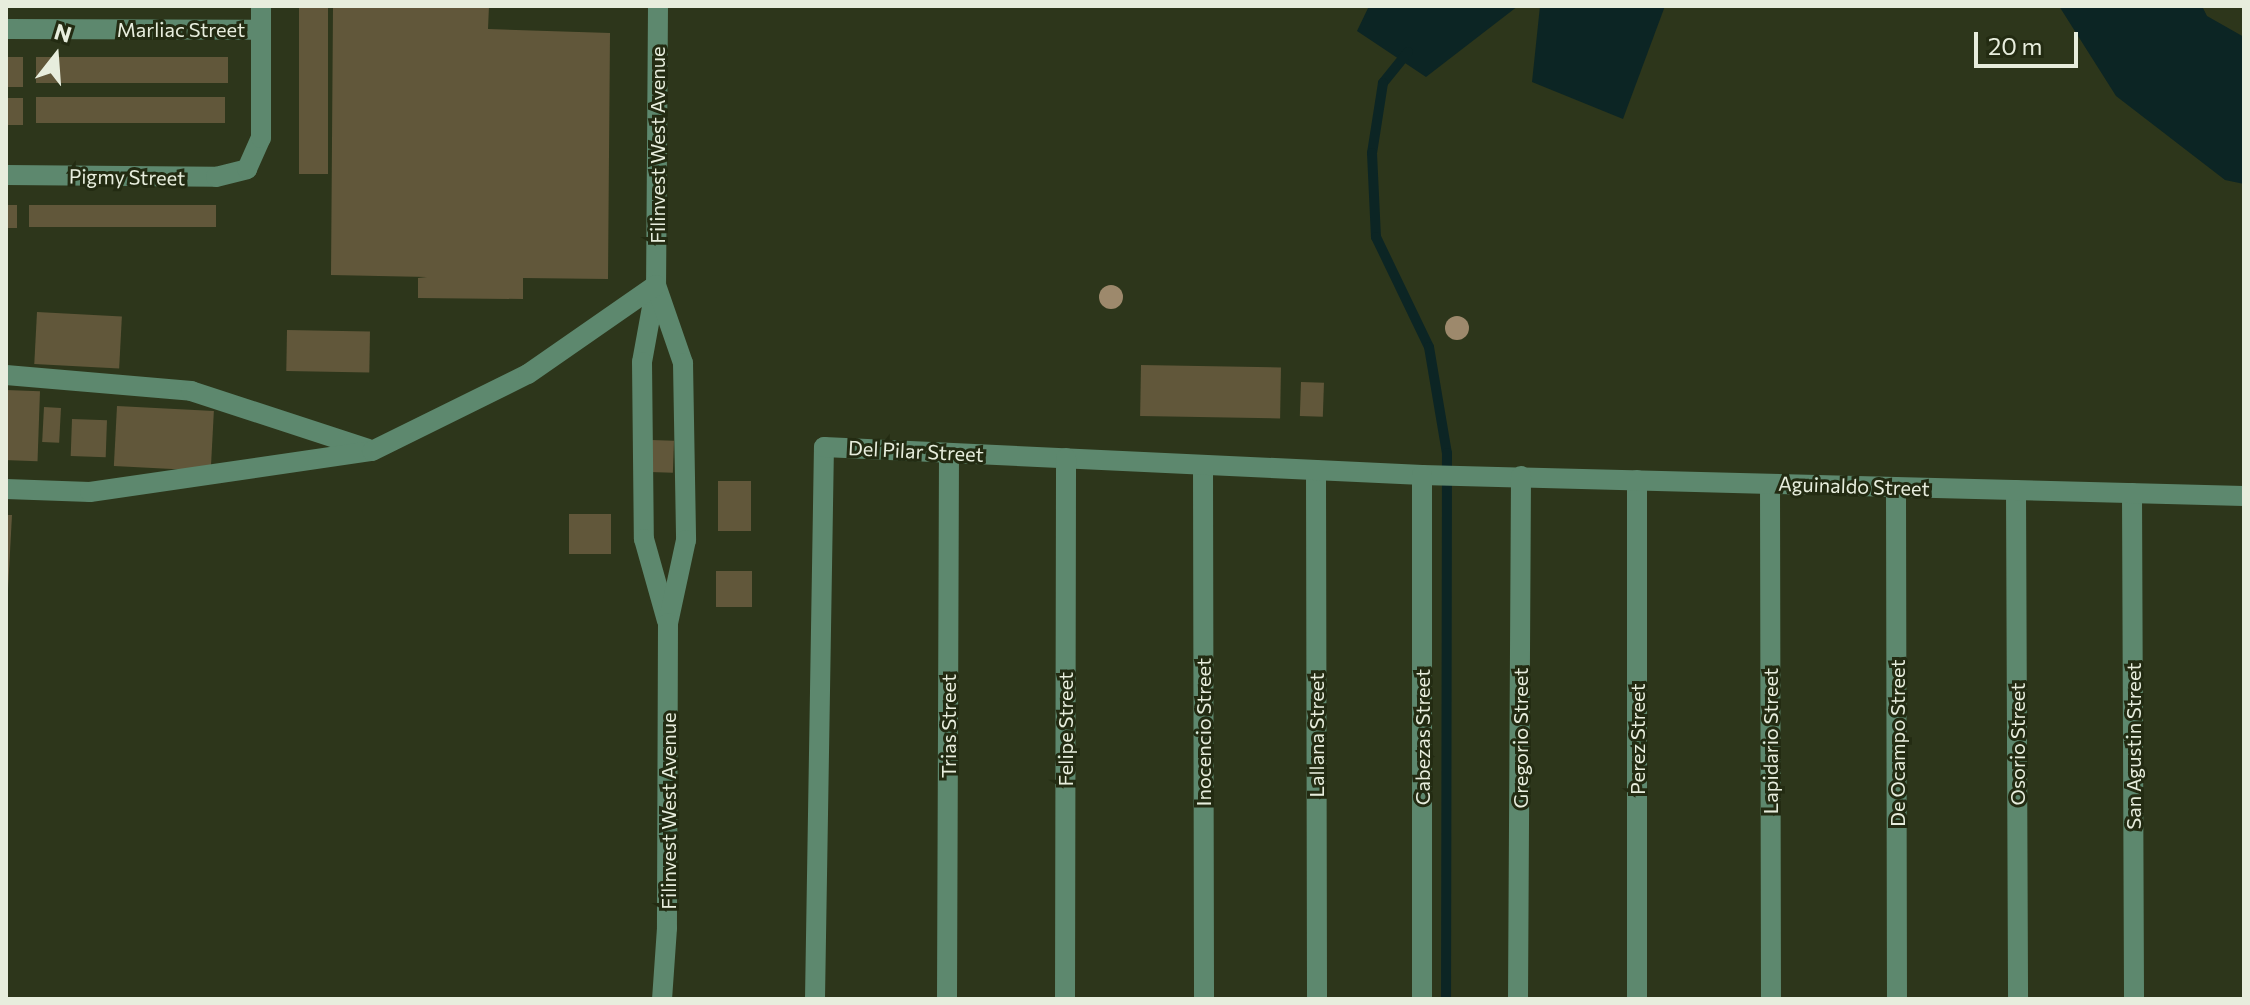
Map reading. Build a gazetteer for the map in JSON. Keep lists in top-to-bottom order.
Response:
{
  "streets": {
    "street": [
      "Marliac Street",
      "Filinvest West Avenue",
      "Pigmy Street",
      "Del Pilar Street",
      "Aguinaldo Street",
      "Trias Street",
      "Felipe Street",
      "Inocencio Street",
      "Lallana Street",
      "Cabezas Street",
      "Gregorio Street",
      "Perez Street",
      "Lapidario Street",
      "De Ocampo Street",
      "Osorio Street",
      "San Agustin Street"
    ]
  },
  "crossings": [
    ["Marliac Street", "Pigmy Street"],
    ["Del Pilar Street", "Aguinaldo Street"],
    ["Del Pilar Street", "Trias Street"],
    ["Del Pilar Street", "Felipe Street"],
    ["Del Pilar Street", "Inocencio Street"],
    ["Del Pilar Street", "Lallana Street"],
    ["Del Pilar Street", "Cabezas Street"],
    ["Aguinaldo Street", "Gregorio Street"],
    ["Aguinaldo Street", "Perez Street"],
    ["Aguinaldo Street", "Lapidario Street"],
    ["Aguinaldo Street", "De Ocampo Street"],
    ["Aguinaldo Street", "Osorio Street"],
    ["Aguinaldo Street", "San Agustin Street"]
  ],
  "scale_bar": "20 m",
  "north": "top"
}
